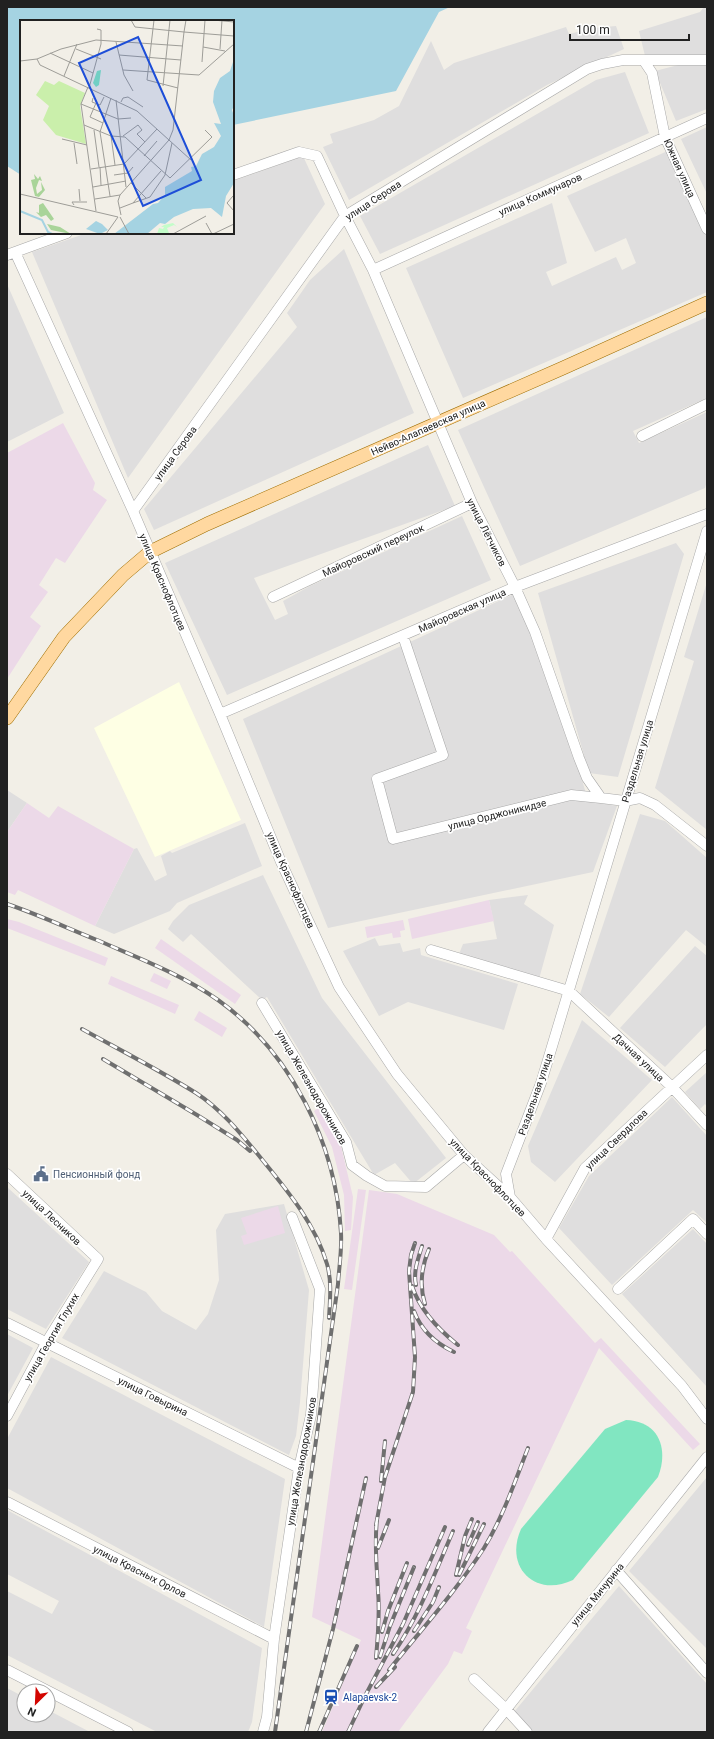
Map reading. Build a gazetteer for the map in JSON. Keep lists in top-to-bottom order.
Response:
{
  "streets": {
    "main road": ["Нейво-Алапаевская улица"],
    "street": [
      "Южная улица",
      "улица Коммунаров",
      "улица Серова",
      "улица Лётчиков",
      "Майоровский переулок",
      "улица Краснофлотцев",
      "Майоровская улица",
      "Раздельная улица",
      "улица Орджоникидзе",
      "Дачная улица",
      "улица Железнодорожников",
      "улица Свердлова",
      "улица Лесников",
      "улица Георгия Глухих",
      "улица Говырина",
      "улица Красных Орлов",
      "улица Мичурина"
    ]
  },
  "crossings": [
    ["Южная улица", "улица Коммунаров"],
    ["Южная улица", "улица Серова"],
    ["улица Коммунаров", "улица Лётчиков"],
    ["улица Серова", "улица Лётчиков"],
    ["улица Серова", "улица Краснофлотцев"],
    ["Нейво-Алапаевская улица", "улица Лётчиков"],
    ["Нейво-Алапаевская улица", "улица Краснофлотцев"],
    ["улица Лётчиков", "Майоровский переулок"],
    ["улица Лётчиков", "Майоровская улица"],
    ["улица Лётчиков", "улица Орджоникидзе"],
    ["улица Краснофлотцев", "Майоровская улица"],
    ["улица Краснофлотцев", "Раздельная улица"],
    ["улица Краснофлотцев", "улица Железнодорожников"],
    ["улица Краснофлотцев", "улица Свердлова"],
    ["Майоровская улица", "улица Орджоникидзе"],
    ["Раздельная улица", "Дачная улица"],
    ["Дачная улица", "улица Свердлова"],
    ["улица Железнодорожников", "улица Говырина"],
    ["улица Железнодорожников", "улица Красных Орлов"],
    ["улица Лесников", "улица Георгия Глухих"],
    ["улица Георгия Глухих", "улица Говырина"]
  ],
  "places": {
    "public building": ["Пенсионный фонд"],
    "station": ["Alapaevsk-2"]
  },
  "scale_bar": "100 m",
  "north": "bottom left"
}
